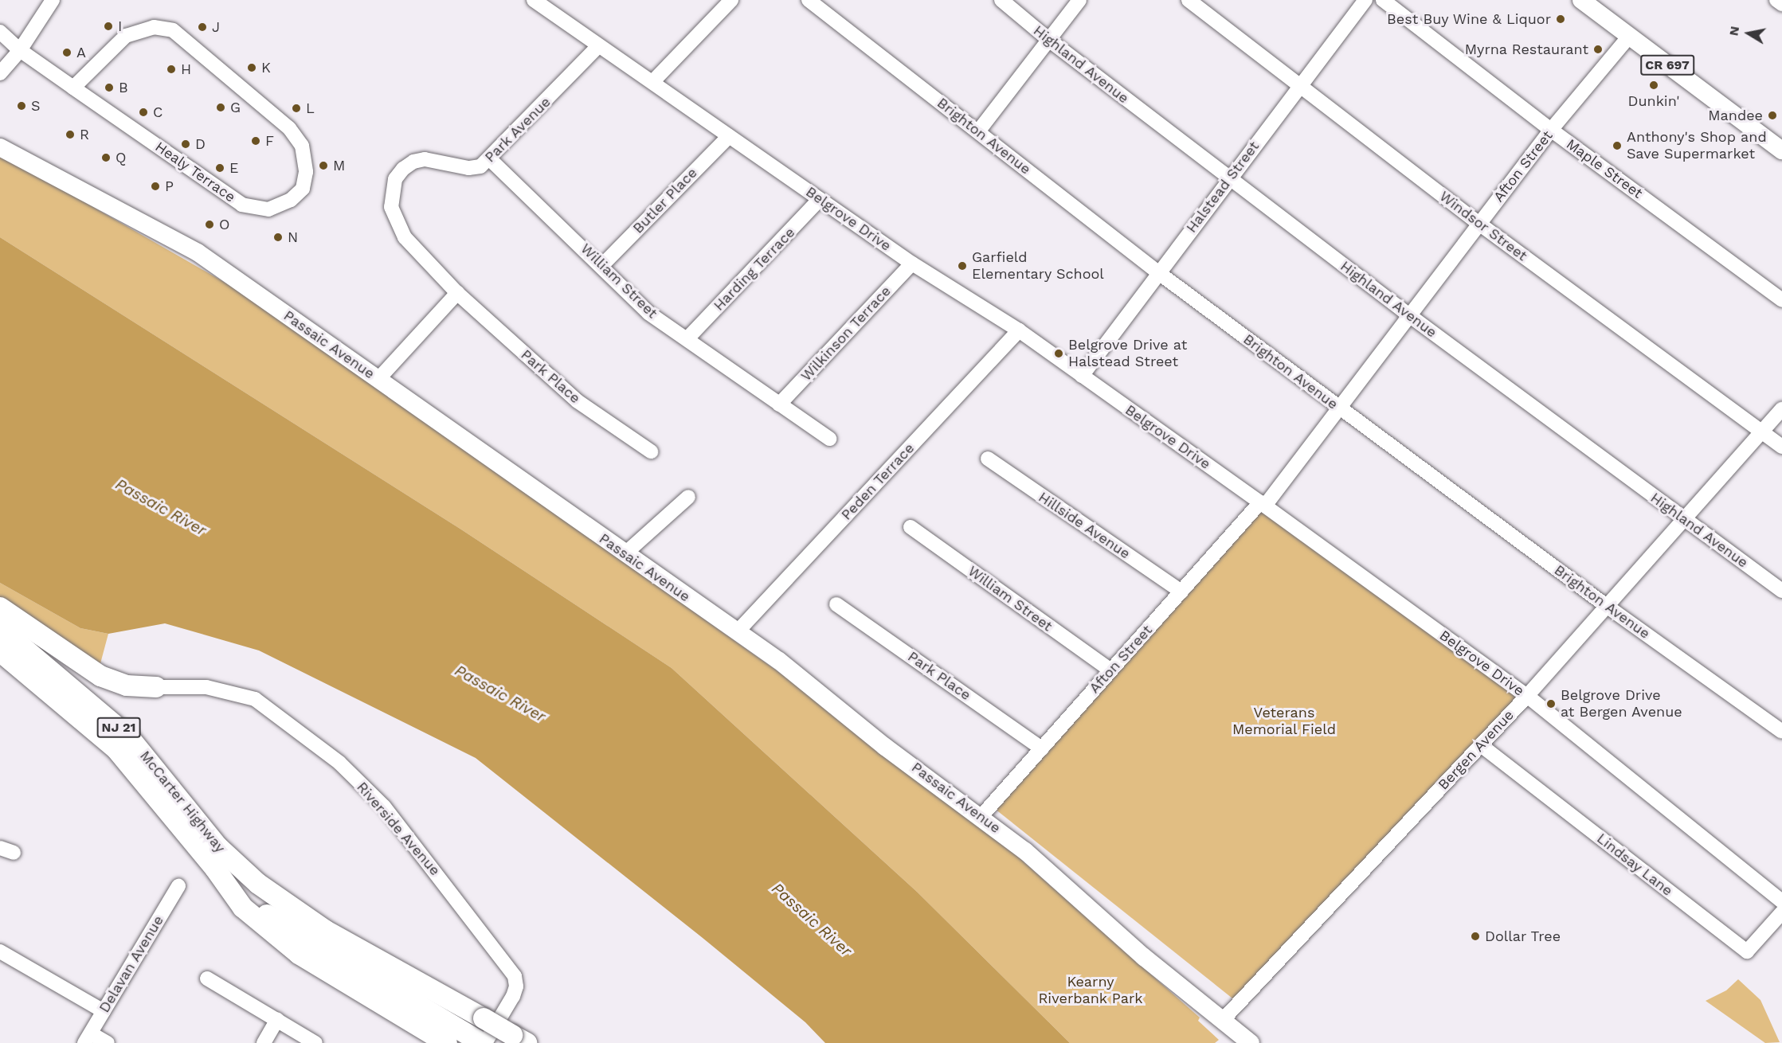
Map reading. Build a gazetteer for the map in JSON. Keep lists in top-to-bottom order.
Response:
{
  "streets": {
    "highway": ["NJ 21", "McCarter Highway"],
    "main road": ["CR 697", "Passaic Avenue"],
    "street": [
      "Highland Avenue",
      "Park Avenue",
      "Brighton Avenue",
      "Afton Street",
      "Maple Street",
      "Healy Terrace",
      "Halstead Street",
      "Butler Place",
      "Belgrove Drive",
      "Windsor Street",
      "Harding Terrace",
      "William Street",
      "Wilkinson Terrace",
      "Park Place",
      "Peden Terrace",
      "Hillside Avenue",
      "Bergen Avenue",
      "Riverside Avenue",
      "Lindsay Lane",
      "Delavan Avenue"
    ]
  },
  "crossings": [
    ["Highland Avenue", "Afton Street"],
    ["Highland Avenue", "Halstead Street"],
    ["Highland Avenue", "Bergen Avenue"],
    ["CR 697", "Afton Street"],
    ["Park Avenue", "Belgrove Drive"],
    ["Park Avenue", "William Street"],
    ["Park Avenue", "Park Place"],
    ["Brighton Avenue", "Afton Street"],
    ["Brighton Avenue", "Halstead Street"],
    ["Brighton Avenue", "Bergen Avenue"],
    ["Afton Street", "Maple Street"],
    ["Afton Street", "Belgrove Drive"],
    ["Afton Street", "Windsor Street"],
    ["Afton Street", "William Street"],
    ["Afton Street", "Passaic Avenue"],
    ["Afton Street", "Park Place"],
    ["Afton Street", "Hillside Avenue"],
    ["Halstead Street", "Belgrove Drive"],
    ["Halstead Street", "Windsor Street"],
    ["Butler Place", "Belgrove Drive"],
    ["Butler Place", "William Street"],
    ["Belgrove Drive", "Harding Terrace"],
    ["Belgrove Drive", "Wilkinson Terrace"],
    ["Belgrove Drive", "Peden Terrace"],
    ["Belgrove Drive", "Bergen Avenue"],
    ["Windsor Street", "Bergen Avenue"],
    ["Harding Terrace", "William Street"],
    ["William Street", "Wilkinson Terrace"],
    ["Passaic Avenue", "Peden Terrace"],
    ["Passaic Avenue", "Bergen Avenue"],
    ["NJ 21", "McCarter Highway"],
    ["Bergen Avenue", "Lindsay Lane"],
    ["McCarter Highway", "Riverside Avenue"]
  ],
  "water": ["Passaic River"],
  "parks": ["Veterans Memorial Field", "Kearny Riverbank Park"],
  "places": [
    "Best Buy Wine & Liquor",
    "I",
    "J",
    "Myrna Restaurant",
    "A",
    "K",
    "H",
    "Dunkin'",
    "B",
    "S",
    "G",
    "L",
    "C",
    "Mandee",
    "R",
    "F",
    "D",
    "Anthony's Shop and Save Supermarket",
    "Q",
    "M",
    "E",
    "P",
    "O",
    "N",
    "Garfield Elementary School",
    "Belgrove Drive at Halstead Street",
    "Belgrove Drive at Bergen Avenue",
    "Dollar Tree"
  ],
  "north": "left"
}
